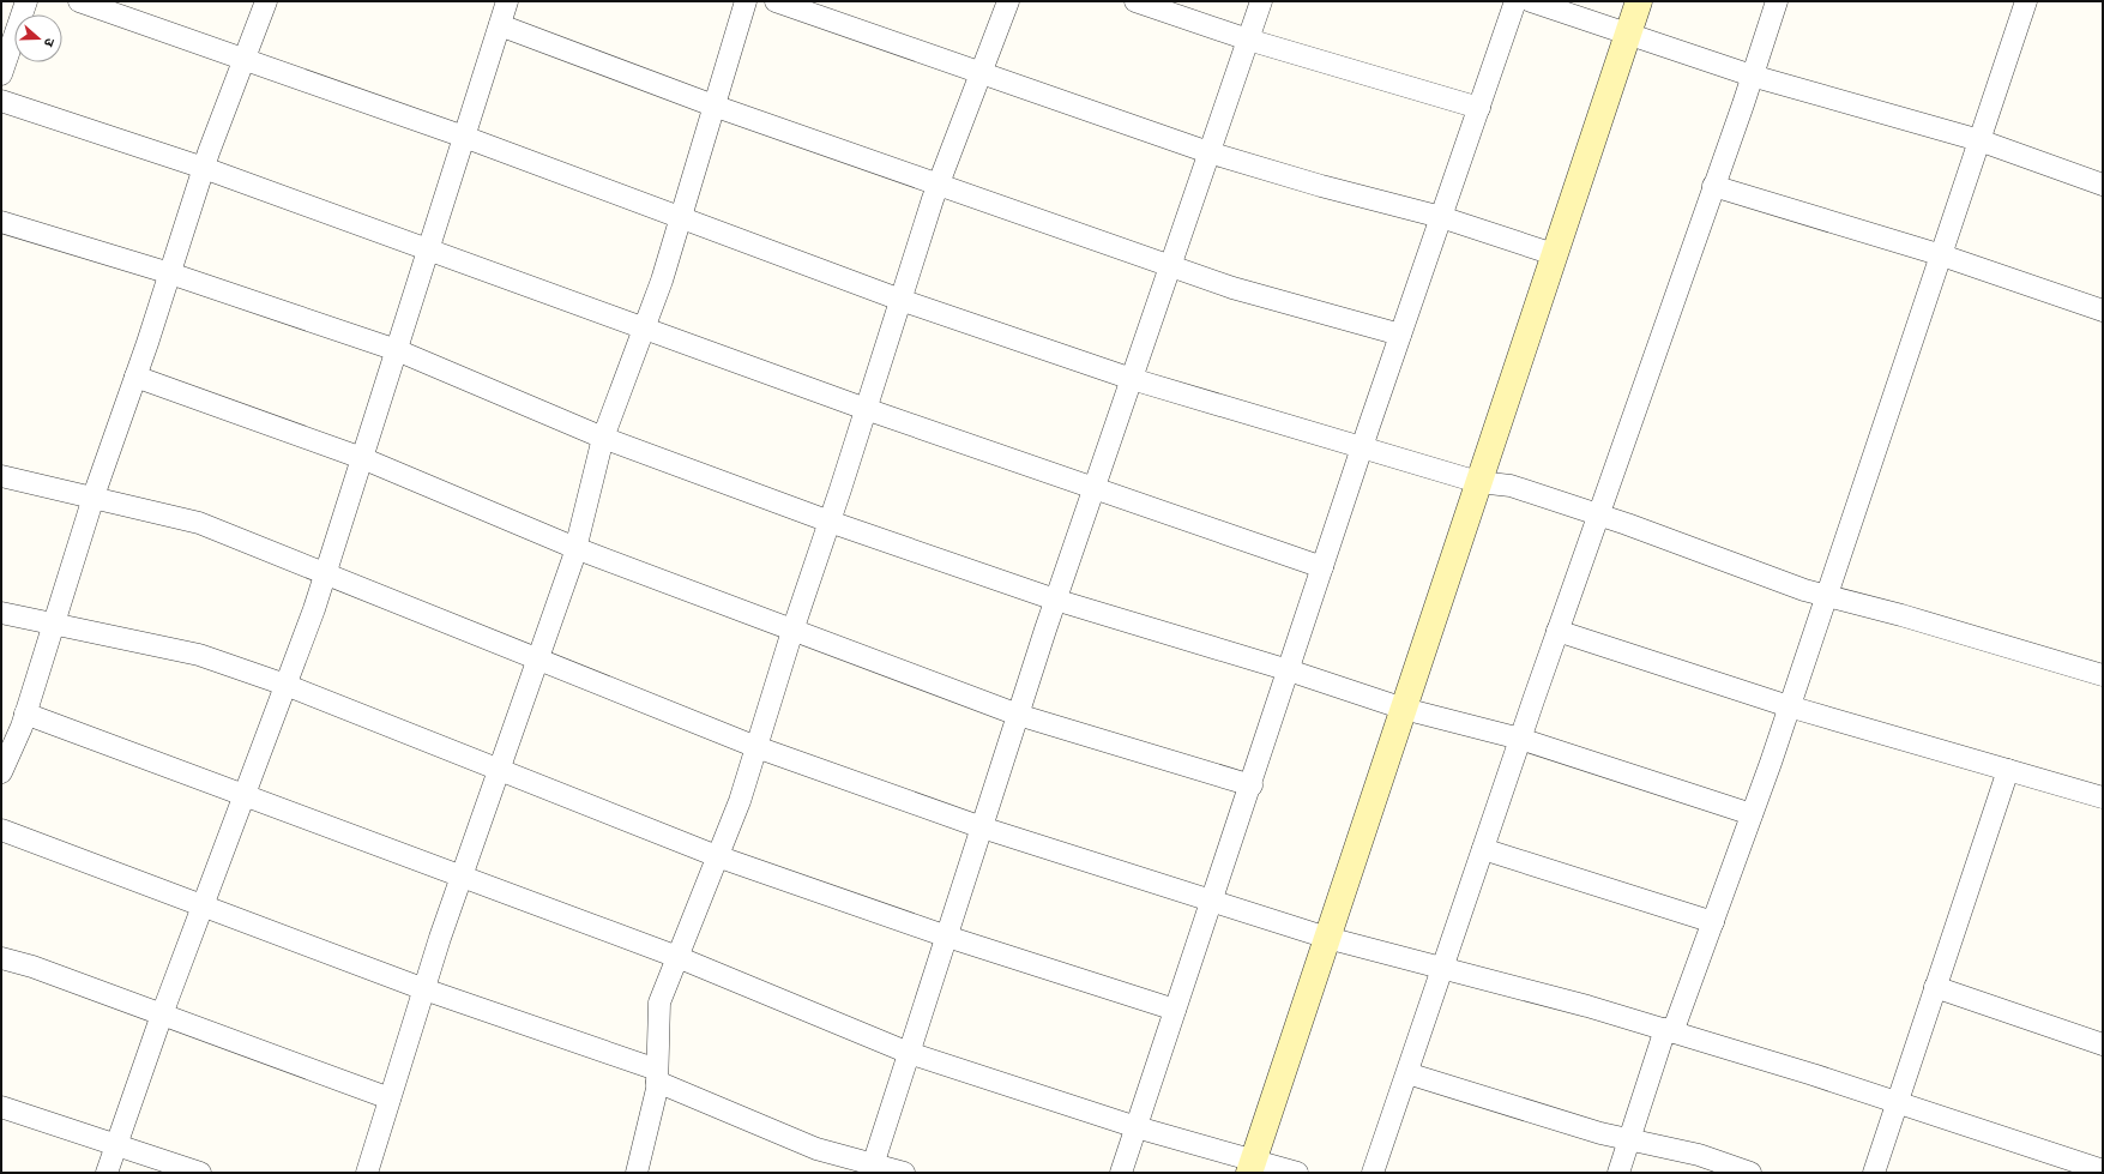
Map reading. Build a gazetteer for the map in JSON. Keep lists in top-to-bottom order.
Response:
{
  "north": "right"
}
